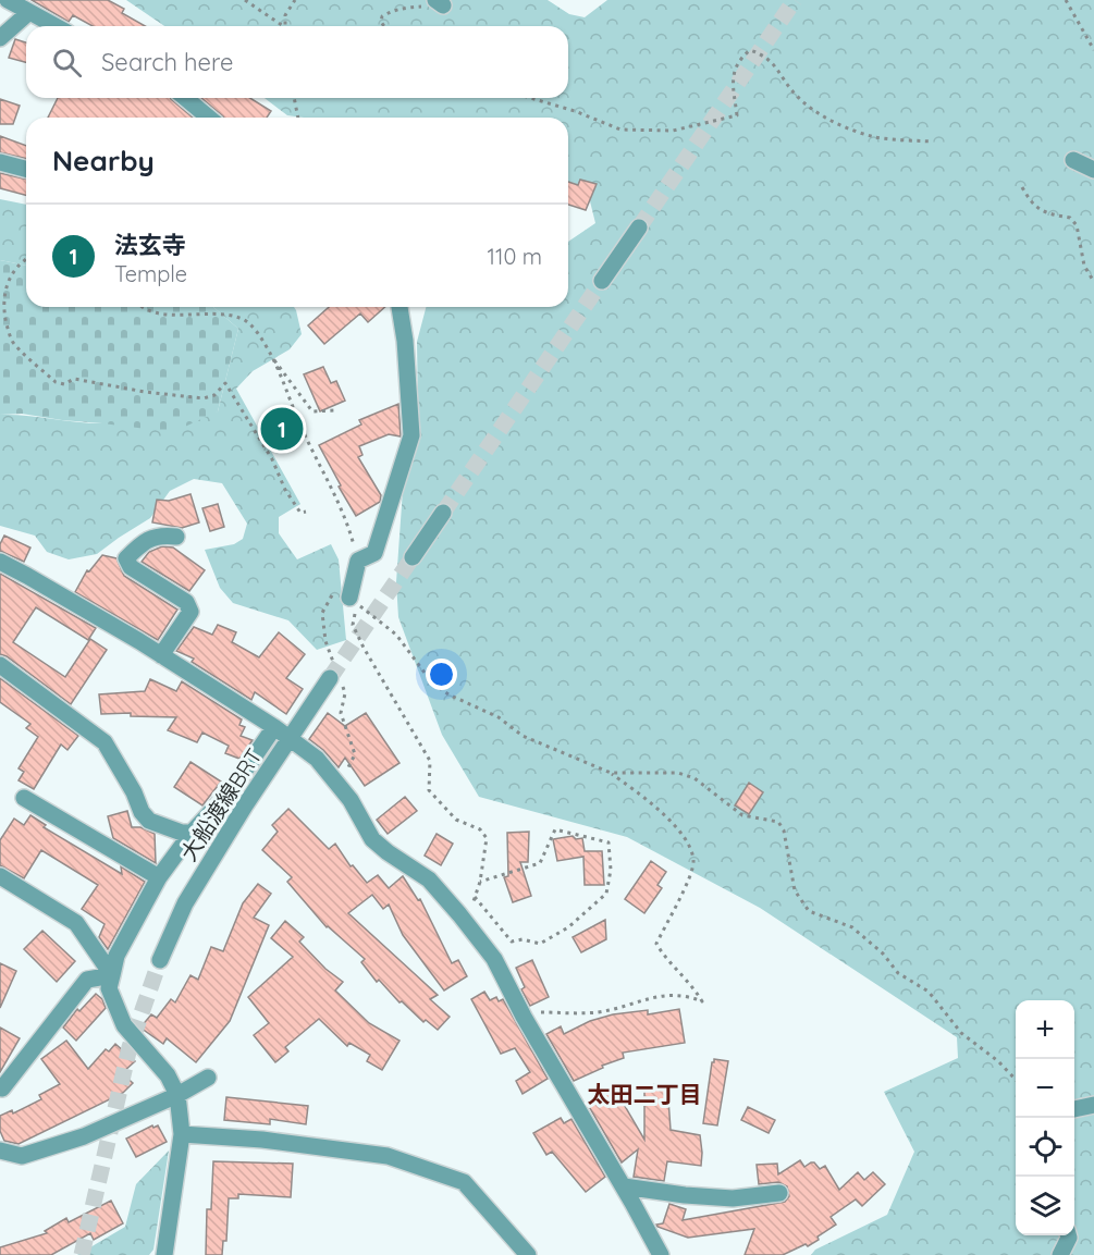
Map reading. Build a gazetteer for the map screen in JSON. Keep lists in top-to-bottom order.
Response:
{
  "streets": {
    "street": ["大船渡線BRT"]
  },
  "districts": ["太田二丁目"],
  "page": {
    "search": "Search here",
    "heading": "Nearby",
    "list": [
      {
        "mark": "1",
        "name": "法玄寺",
        "note": "Temple",
        "value": "110 m"
      }
    ],
    "pins": "1",
    "map_buttons": ["+", "−"]
  }
}
